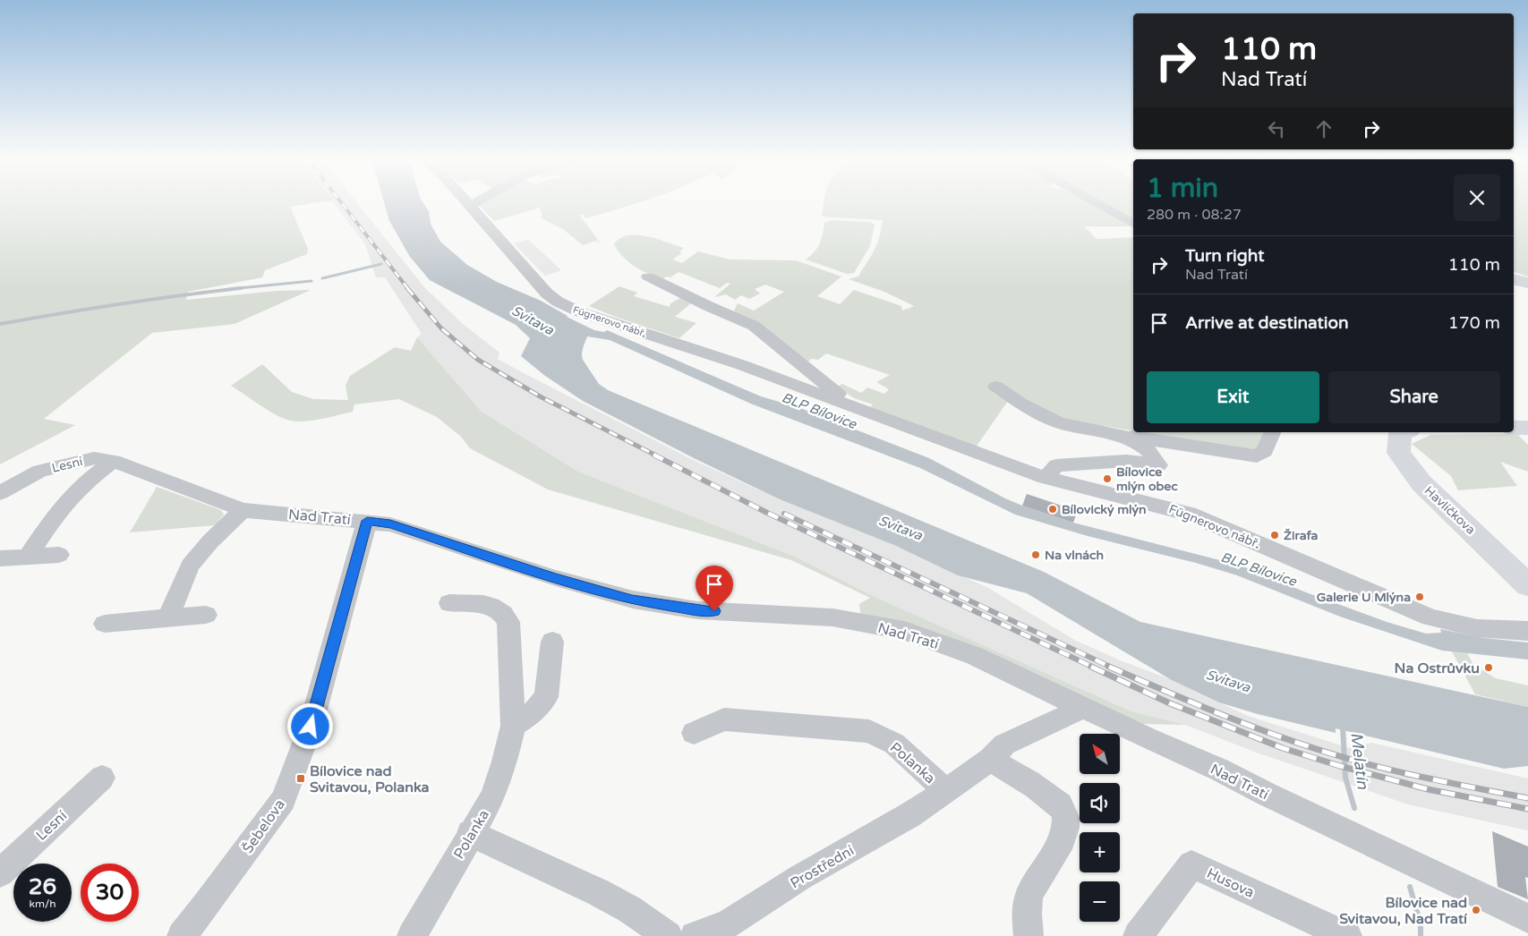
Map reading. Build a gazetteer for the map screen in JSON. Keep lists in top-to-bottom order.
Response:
{
  "streets": {
    "main road": ["Havlíčkova"],
    "street": [
      "Fügnerovo nábř.",
      "Lesní",
      "Nad Tratí",
      "Polanka",
      "Šebelova",
      "Prostřední",
      "Husova"
    ]
  },
  "crossings": [
    ["Lesní", "Nad Tratí"],
    ["Nad Tratí", "Polanka"],
    ["Nad Tratí", "Šebelova"],
    ["Polanka", "Prostřední"]
  ],
  "water": ["Svitava", "BLP Bílovice", "Melatín"],
  "places": {
    "other": [
      "Bílovice mlýn obec",
      "Bílovický mlýn",
      "Žirafa",
      "Na vlnách",
      "Galerie U Mlýna",
      "Na Ostrůvku",
      "Bílovice nad Svitavou, Nad Tratí"
    ],
    "transit": ["Bílovice nad Svitavou, Polanka"]
  },
  "north": "top left",
  "page": {
    "turn": ["110 m", "Nad Tratí"],
    "heading": ["1 min", "280 m · 08:27"],
    "list": [
      {
        "name": "Turn right",
        "note": "Nad Tratí",
        "value": "110 m"
      },
      {
        "name": "Arrive at destination",
        "value": "170 m"
      }
    ],
    "buttons": ["Exit", "Share"],
    "map_buttons": ["+", "−"],
    "speed": "26 km/h",
    "limit": "30"
  }
}
